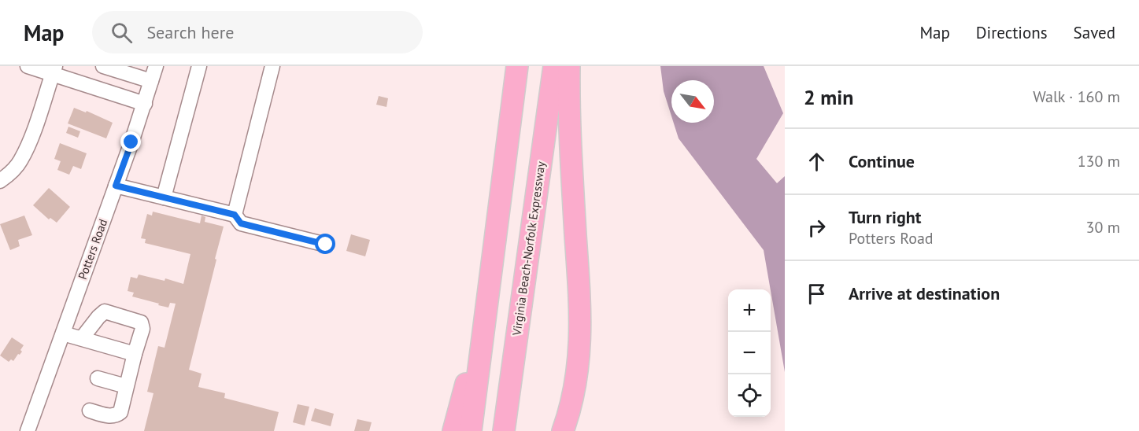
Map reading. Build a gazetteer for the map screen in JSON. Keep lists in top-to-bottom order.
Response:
{
  "streets": {
    "highway": ["Virginia Beach-Norfolk Expressway"],
    "street": ["Potters Road"]
  },
  "north": "bottom right",
  "page": {
    "header": "Map",
    "search": "Search here",
    "nav": ["Map", "Directions", "Saved"],
    "heading": ["2 min", "Walk · 160 m"],
    "list": [
      ["Continue", "130 m"],
      ["Turn right", "Potters Road", "30 m"],
      "Arrive at destination"
    ],
    "map_buttons": ["+", "−"]
  }
}
